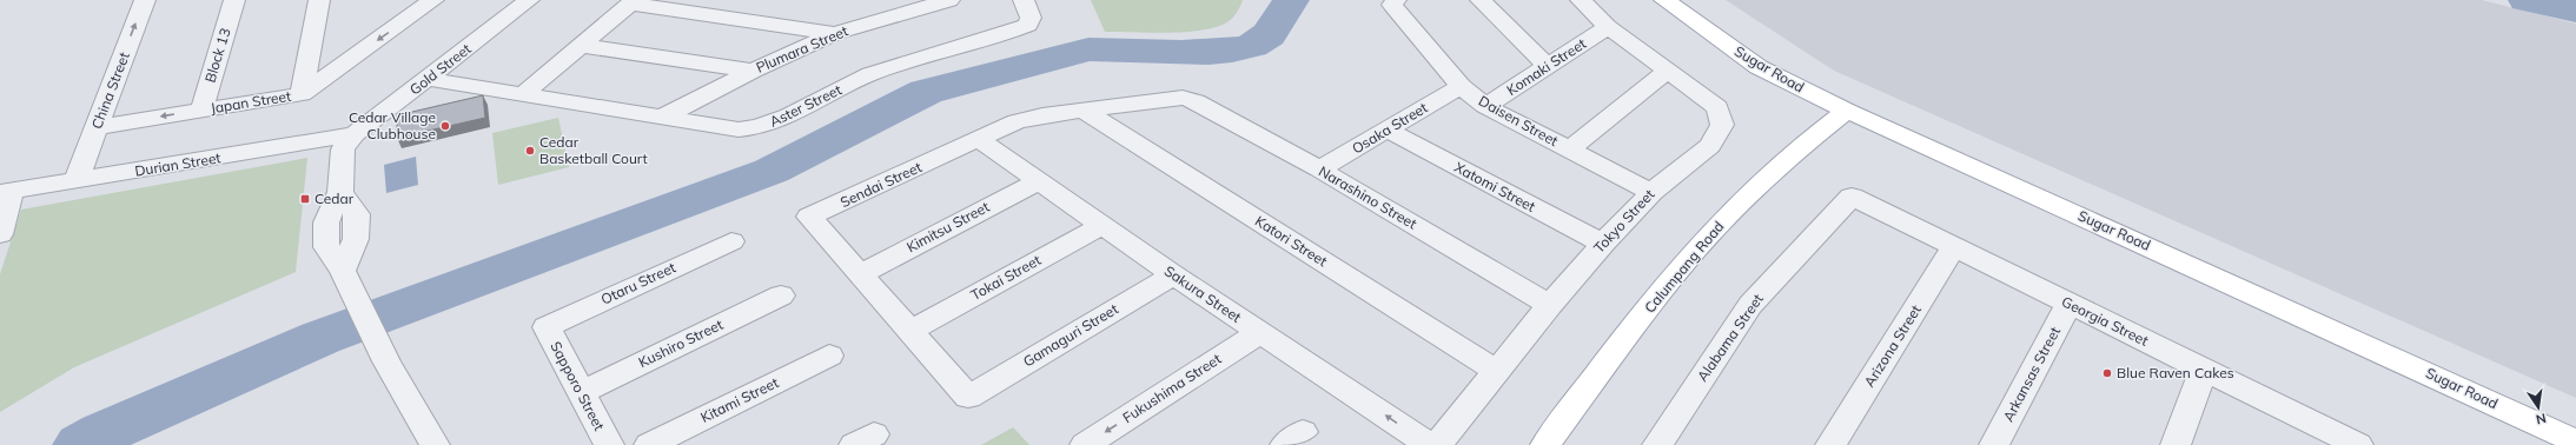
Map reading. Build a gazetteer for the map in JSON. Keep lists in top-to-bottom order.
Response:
{
  "streets": {
    "main road": ["Sugar Road", "Calumpang Road"],
    "street": [
      "Plumara Street",
      "Block 13",
      "Komaki Street",
      "Gold Street",
      "China Street",
      "Japan Street",
      "Aster Street",
      "Daisen Street",
      "Osaka Street",
      "Durian Street",
      "Sendai Street",
      "Xatomi Street",
      "Narashino Street",
      "Tokyo Street",
      "Kimitsu Street",
      "Katori Street",
      "Tokai Street",
      "Otaru Street",
      "Sakura Street",
      "Georgia Street",
      "Gamaguri Street",
      "Alabama Street",
      "Kushiro Street",
      "Arizona Street",
      "Arkansas Street",
      "Sapporo Street",
      "Fukushima Street",
      "Kitami Street"
    ]
  },
  "crossings": [
    ["Plumara Street", "Aster Street"],
    ["Block 13", "Japan Street"],
    ["Komaki Street", "Daisen Street"],
    ["Komaki Street", "Tokyo Street"],
    ["Gold Street", "Aster Street"],
    ["Gold Street", "Durian Street"],
    ["Sugar Road", "Calumpang Road"],
    ["China Street", "Japan Street"],
    ["China Street", "Durian Street"],
    ["Daisen Street", "Osaka Street"],
    ["Daisen Street", "Tokyo Street"],
    ["Osaka Street", "Xatomi Street"],
    ["Osaka Street", "Narashino Street"],
    ["Sendai Street", "Narashino Street"],
    ["Sendai Street", "Kimitsu Street"],
    ["Sendai Street", "Katori Street"],
    ["Sendai Street", "Tokai Street"],
    ["Sendai Street", "Sakura Street"],
    ["Sendai Street", "Gamaguri Street"],
    ["Xatomi Street", "Tokyo Street"],
    ["Narashino Street", "Tokyo Street"],
    ["Tokyo Street", "Katori Street"],
    ["Kimitsu Street", "Sakura Street"],
    ["Tokai Street", "Sakura Street"],
    ["Otaru Street", "Sapporo Street"],
    ["Sakura Street", "Gamaguri Street"],
    ["Sakura Street", "Fukushima Street"],
    ["Georgia Street", "Alabama Street"],
    ["Georgia Street", "Arizona Street"],
    ["Georgia Street", "Arkansas Street"],
    ["Kushiro Street", "Sapporo Street"]
  ],
  "one_way": [
    "China Street",
    "Japan Street",
    "Sakura Street",
    "Fukushima Street"
  ],
  "places": {
    "other": ["Cedar Village Clubhouse", "Cedar Basketball Court", "Blue Raven Cakes"],
    "transit": ["Cedar"]
  },
  "north": "bottom"
}
